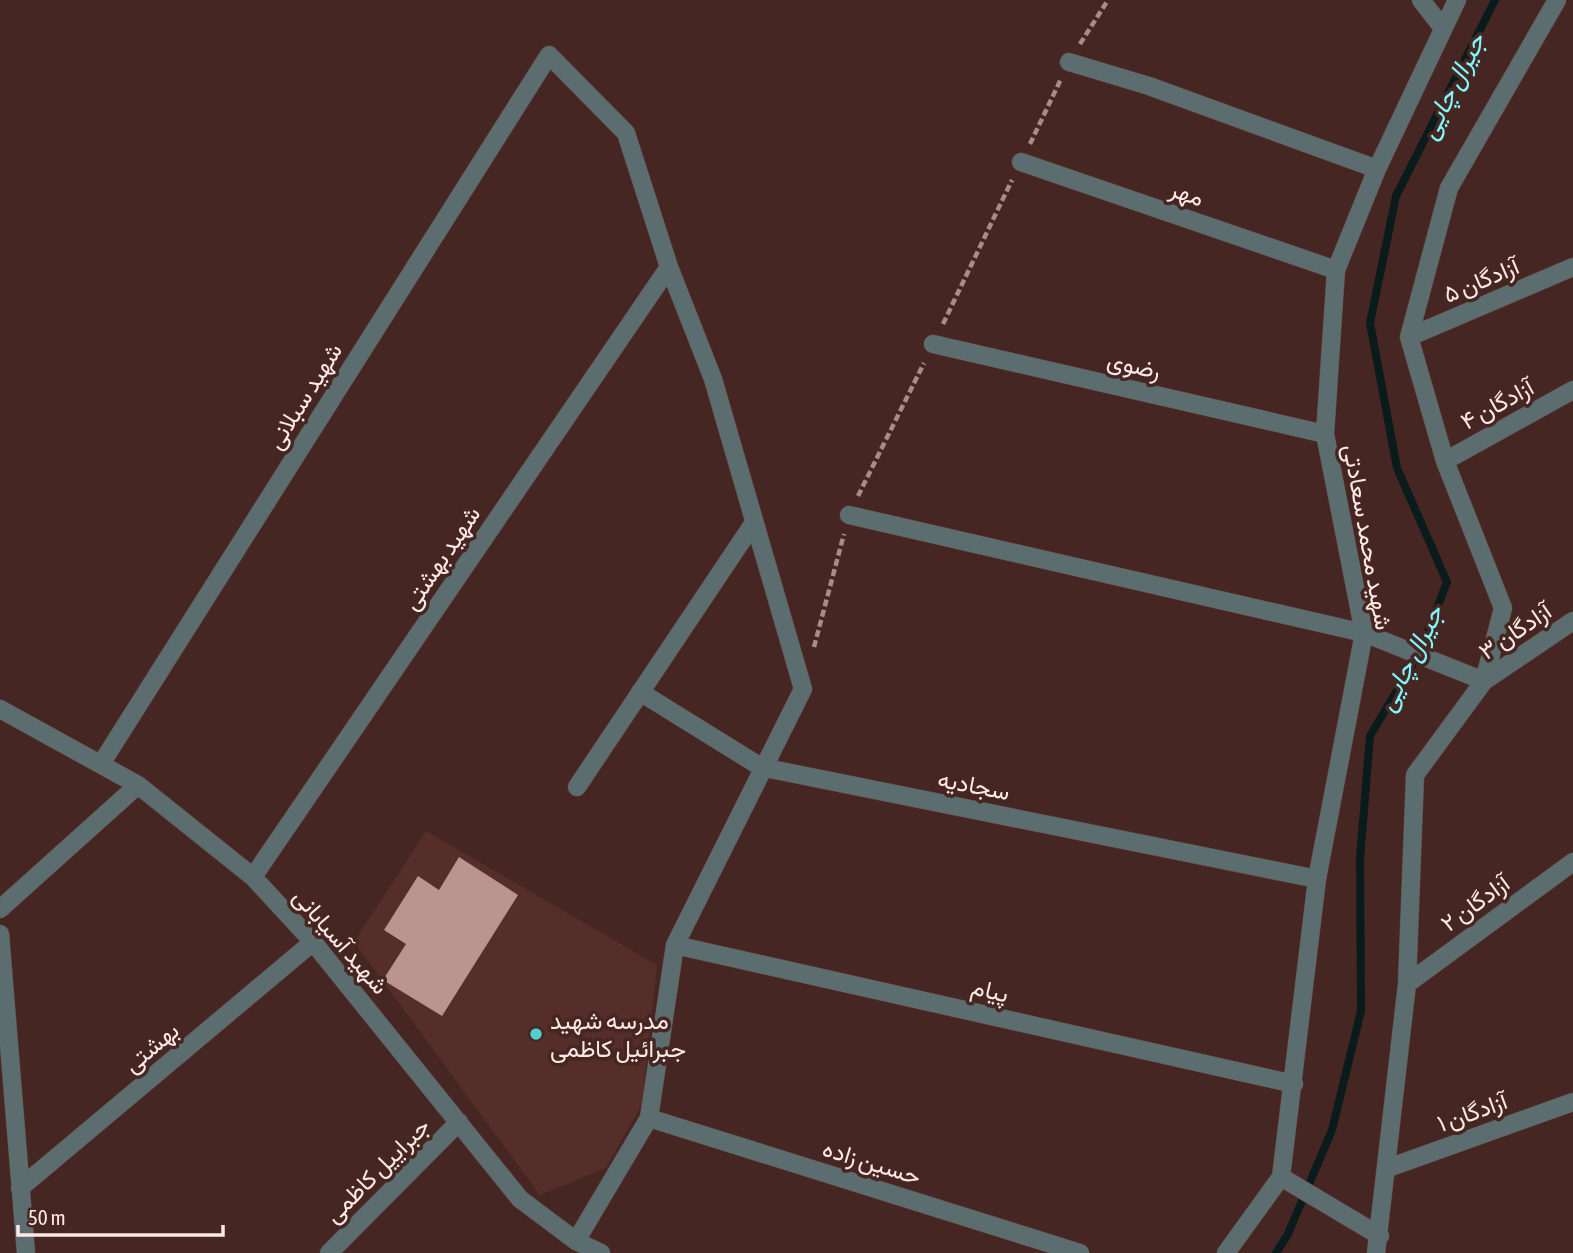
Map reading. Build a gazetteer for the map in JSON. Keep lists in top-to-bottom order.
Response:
{
  "streets": {
    "street": [
      "مهر",
      "آزادگان ۵",
      "رضوی",
      "شهید سبلانی",
      "آزادگان ۴",
      "شهید محمد سعادتی",
      "شهید بهشتی",
      "آزادگان ۳",
      "سجادیه",
      "آزادگان ۲",
      "شهید آسیابانی",
      "پیام",
      "بهشتی",
      "آزادگان ۱",
      "حسین زاده",
      "جبراییل کاظمی"
    ]
  },
  "crossings": [
    ["مهر", "شهید محمد سعادتی"],
    ["رضوی", "شهید محمد سعادتی"],
    ["شهید سبلانی", "شهید بهشتی"],
    ["شهید سبلانی", "شهید آسیابانی"],
    ["شهید محمد سعادتی", "سجادیه"],
    ["شهید محمد سعادتی", "پیام"],
    ["شهید بهشتی", "شهید آسیابانی"],
    ["شهید آسیابانی", "بهشتی"],
    ["شهید آسیابانی", "جبراییل کاظمی"]
  ],
  "water": ["جیرال چایی"],
  "places": ["مدرسه شهید جبرائیل کاظمی"],
  "scale_bar": "50 m"
}
